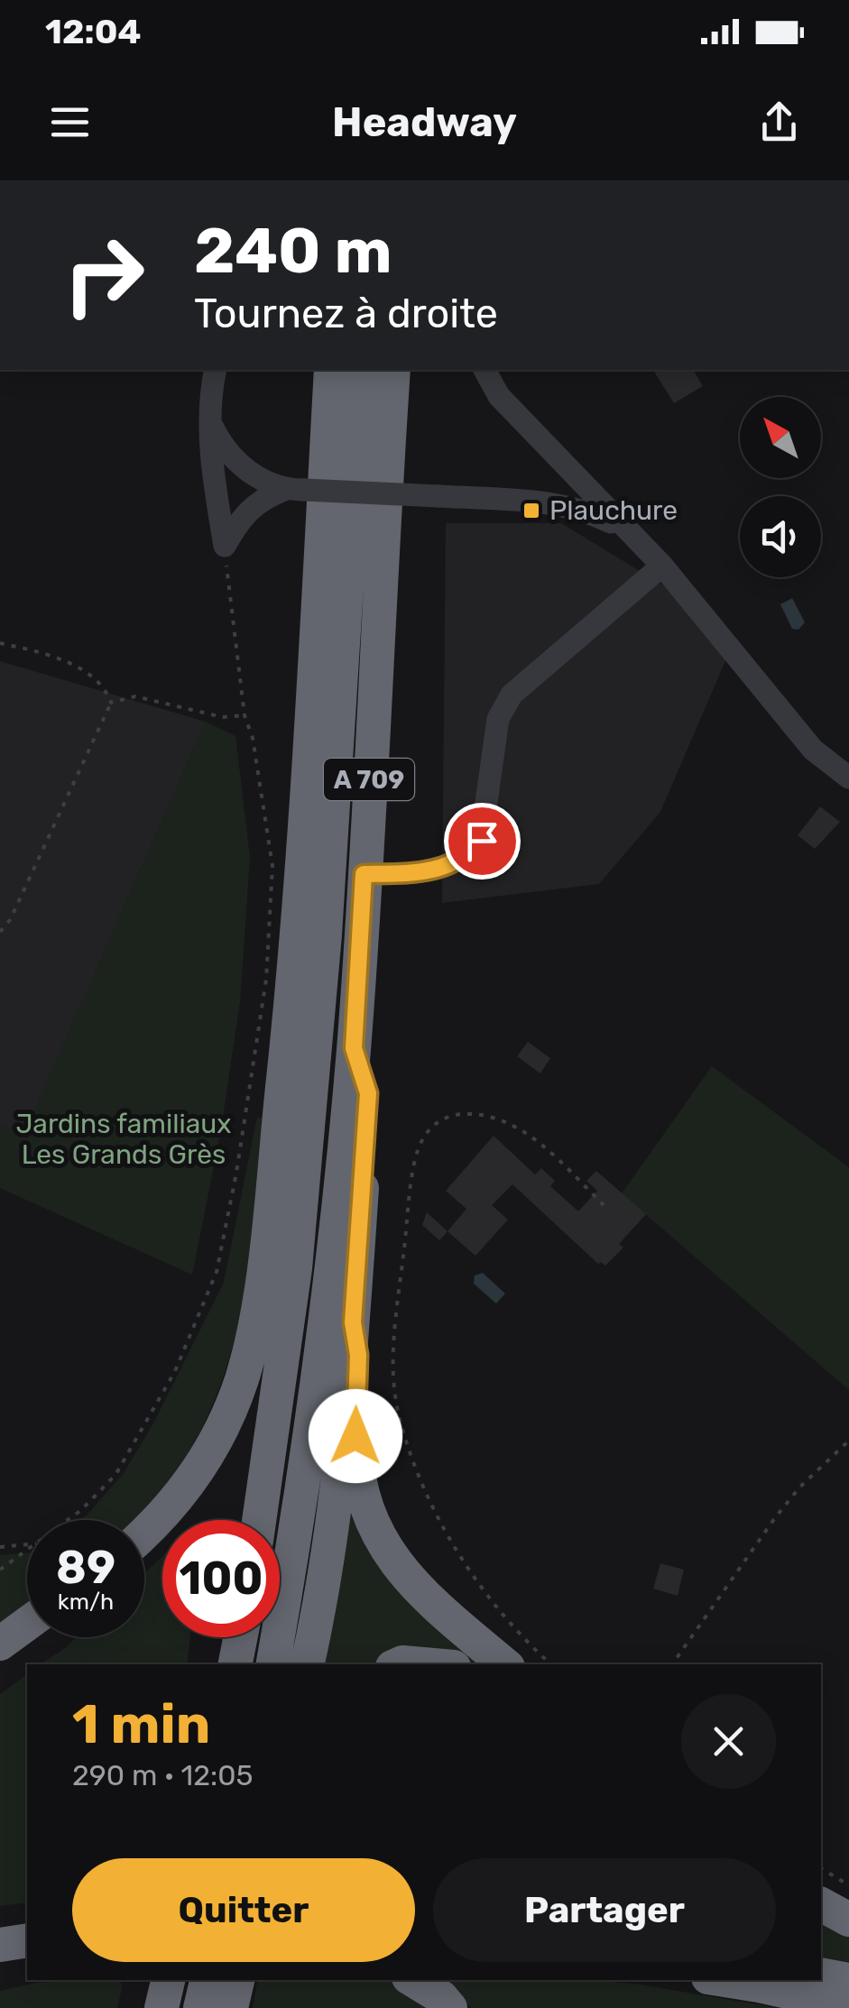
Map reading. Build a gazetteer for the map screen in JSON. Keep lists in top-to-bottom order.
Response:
{
  "streets": {
    "highway": ["A 709"]
  },
  "parks": ["Jardins familiaux Les Grands Grès"],
  "places": {
    "transit": ["Plauchure"]
  },
  "north": "top left",
  "page": {
    "status": "12:04",
    "header": "Headway",
    "turn": ["240 m", "Tournez à droite"],
    "speed": "89 km/h",
    "limit": "100",
    "heading": ["1 min", "290 m · 12:05"],
    "buttons": ["Quitter", "Partager"]
  }
}
